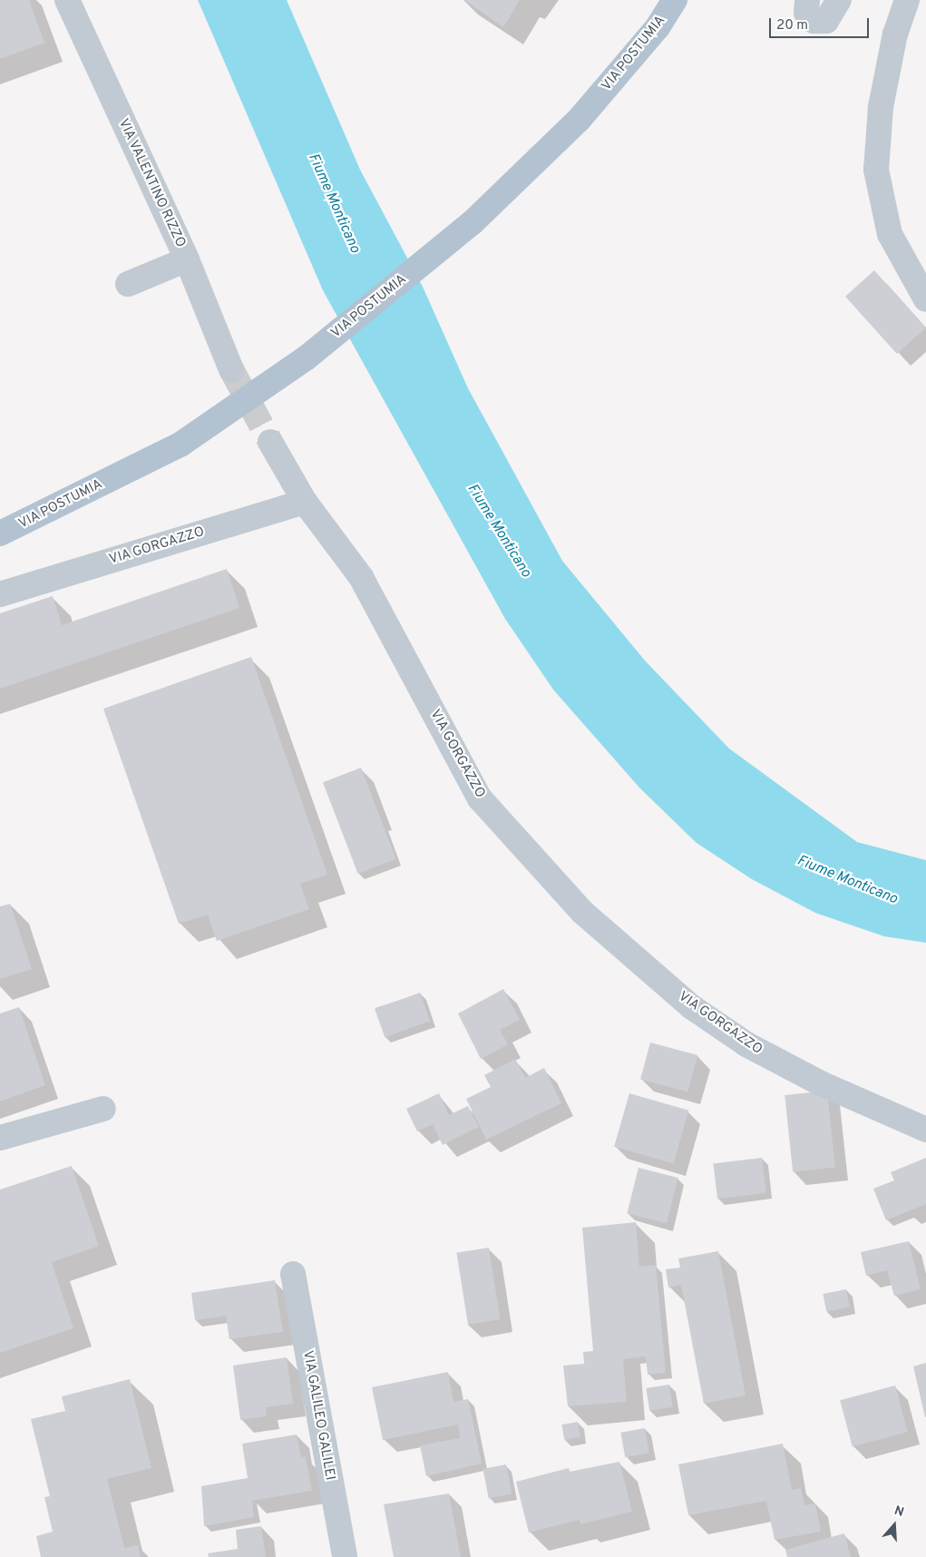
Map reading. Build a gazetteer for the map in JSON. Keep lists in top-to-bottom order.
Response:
{
  "streets": {
    "main road": ["VIA POSTUMIA"],
    "street": ["VIA VALENTINO RIZZO", "VIA GORGAZZO", "VIA GALILEO GALILEI"]
  },
  "water": ["Fiume Monticano"],
  "scale_bar": "20 m",
  "north": "top"
}
